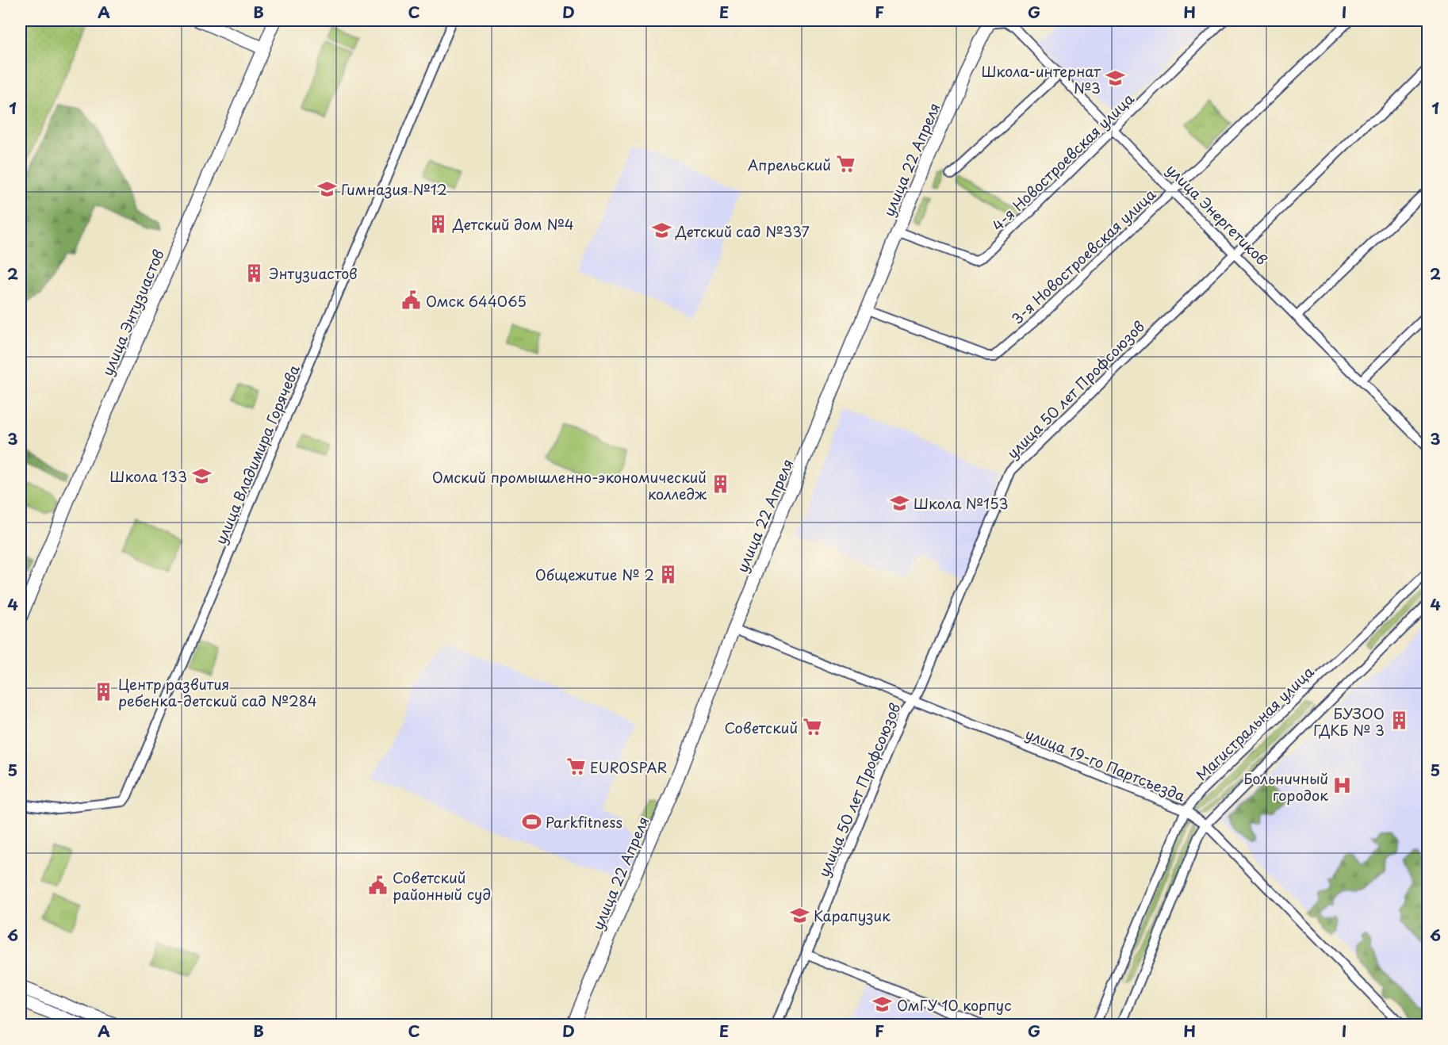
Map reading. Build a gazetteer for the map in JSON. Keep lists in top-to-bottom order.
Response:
{
  "streets": {
    "main road": ["улица 22 Апреля", "улица Энтузиастов"],
    "street": [
      "4-я Новостроевская улица",
      "улица Энергетиков",
      "3-я Новостроевская улица",
      "улица 50 лет Профсоюзов",
      "улица Владимира Горячева",
      "Магистральная улица",
      "улица 19-го Партсъезда"
    ]
  },
  "crossings": [
    ["улица 22 Апреля", "4-я Новостроевская улица"],
    ["улица 22 Апреля", "улица Энергетиков"],
    ["улица 22 Апреля", "3-я Новостроевская улица"],
    ["улица 22 Апреля", "улица 19-го Партсъезда"],
    ["4-я Новостроевская улица", "улица Энергетиков"],
    ["улица Энергетиков", "3-я Новостроевская улица"],
    ["улица Энергетиков", "улица 50 лет Профсоюзов"],
    ["улица 50 лет Профсоюзов", "улица 19-го Партсъезда"],
    ["Магистральная улица", "улица 19-го Партсъезда"]
  ],
  "places": {
    "school or university": [
      "Школа-интернат №3",
      "Гимназия №12",
      "Детский сад №337",
      "Школа 133",
      "Школа №153",
      "Карапузик",
      "ОмГУ 10 корпус"
    ],
    "supermarket": ["Апрельский", "Советский", "EUROSPAR"],
    "building": [
      "Детский дом №4",
      "Энтузиастов",
      "Омский промышленно-экономический колледж",
      "Общежитие № 2",
      "Центр развития ребенка-детский сад №284",
      "БУЗОО ГДКБ № 3"
    ],
    "public building": ["Омск 644065", "Советский районный суд"],
    "hospital": ["Больничный городок"],
    "sports": ["Parkfitness"]
  },
  "grid": {
    "columns": [
      "A",
      "B",
      "C",
      "D",
      "E",
      "F",
      "G",
      "H",
      "I"
    ],
    "rows": [
      "1",
      "2",
      "3",
      "4",
      "5",
      "6"
    ]
  }
}
